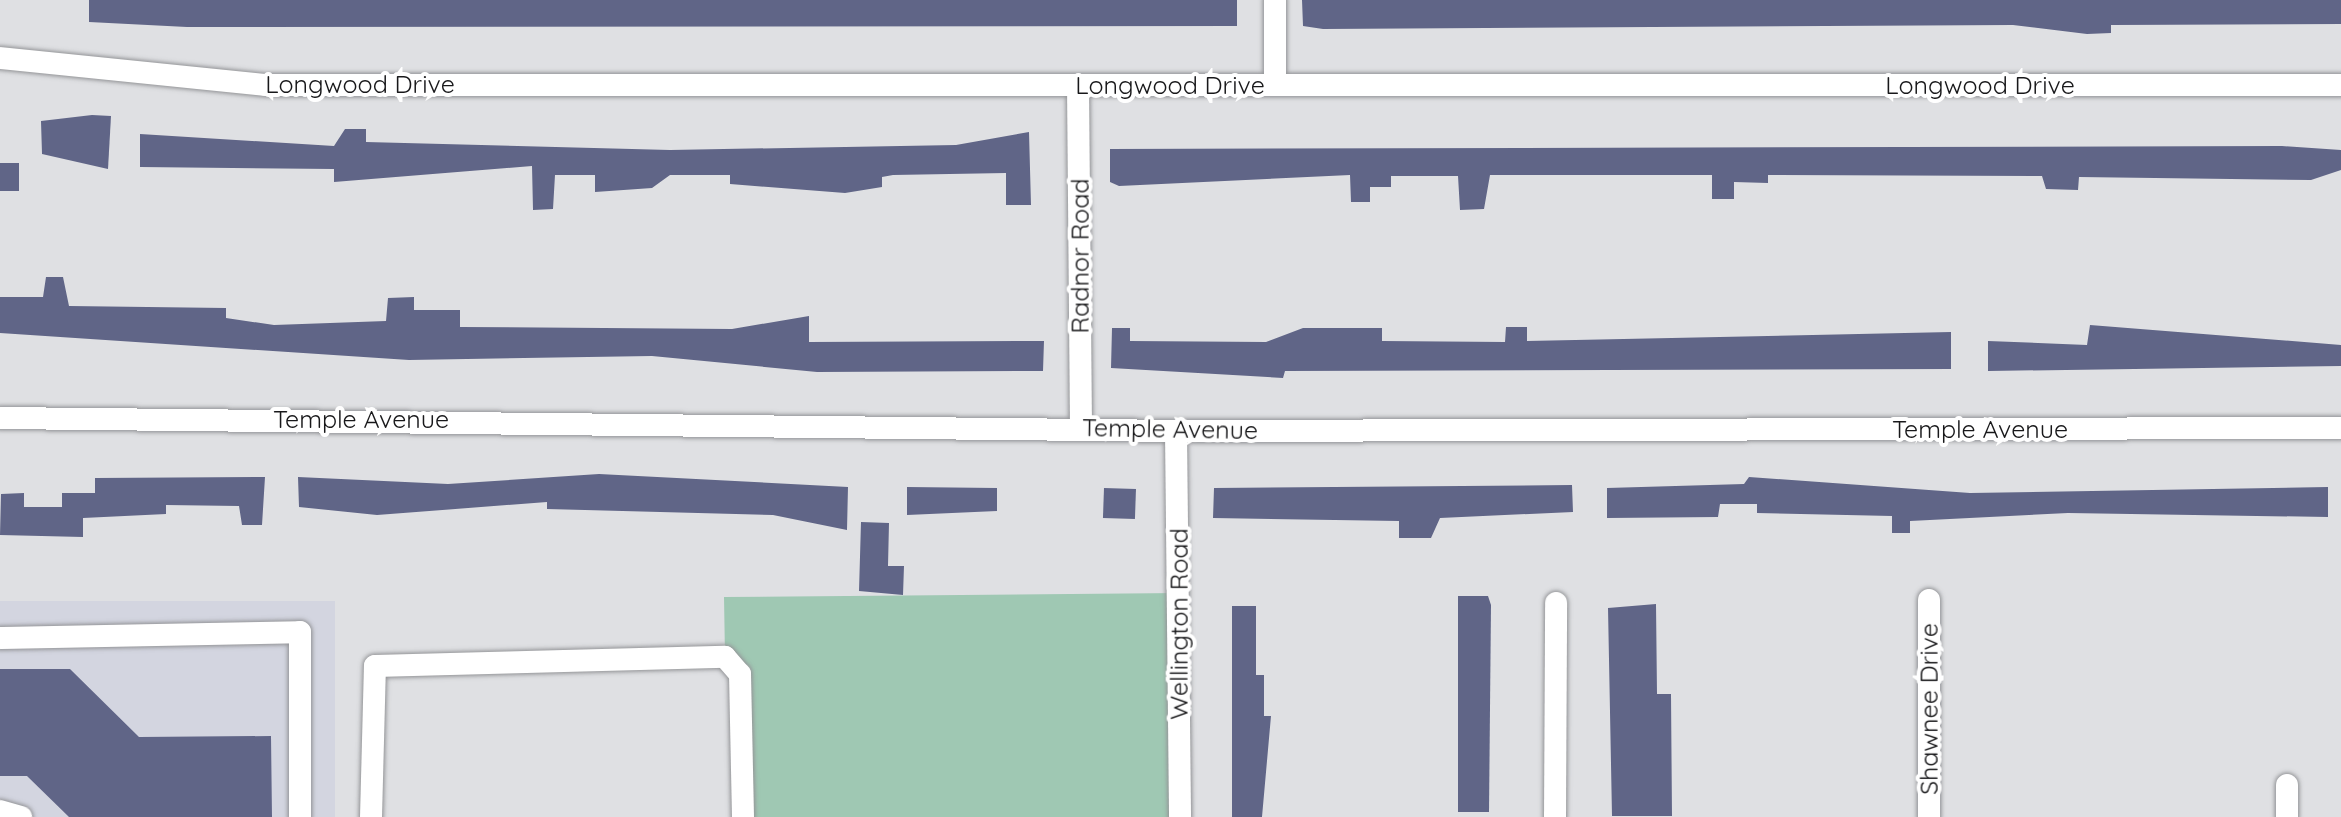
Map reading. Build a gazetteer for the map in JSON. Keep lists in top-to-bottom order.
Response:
{
  "streets": {
    "street": [
      "Longwood Drive",
      "Radnor Road",
      "Temple Avenue",
      "Wellington Road",
      "Shawnee Drive"
    ]
  },
  "crossings": [
    ["Longwood Drive", "Radnor Road"],
    ["Radnor Road", "Temple Avenue"],
    ["Temple Avenue", "Wellington Road"]
  ]
}
